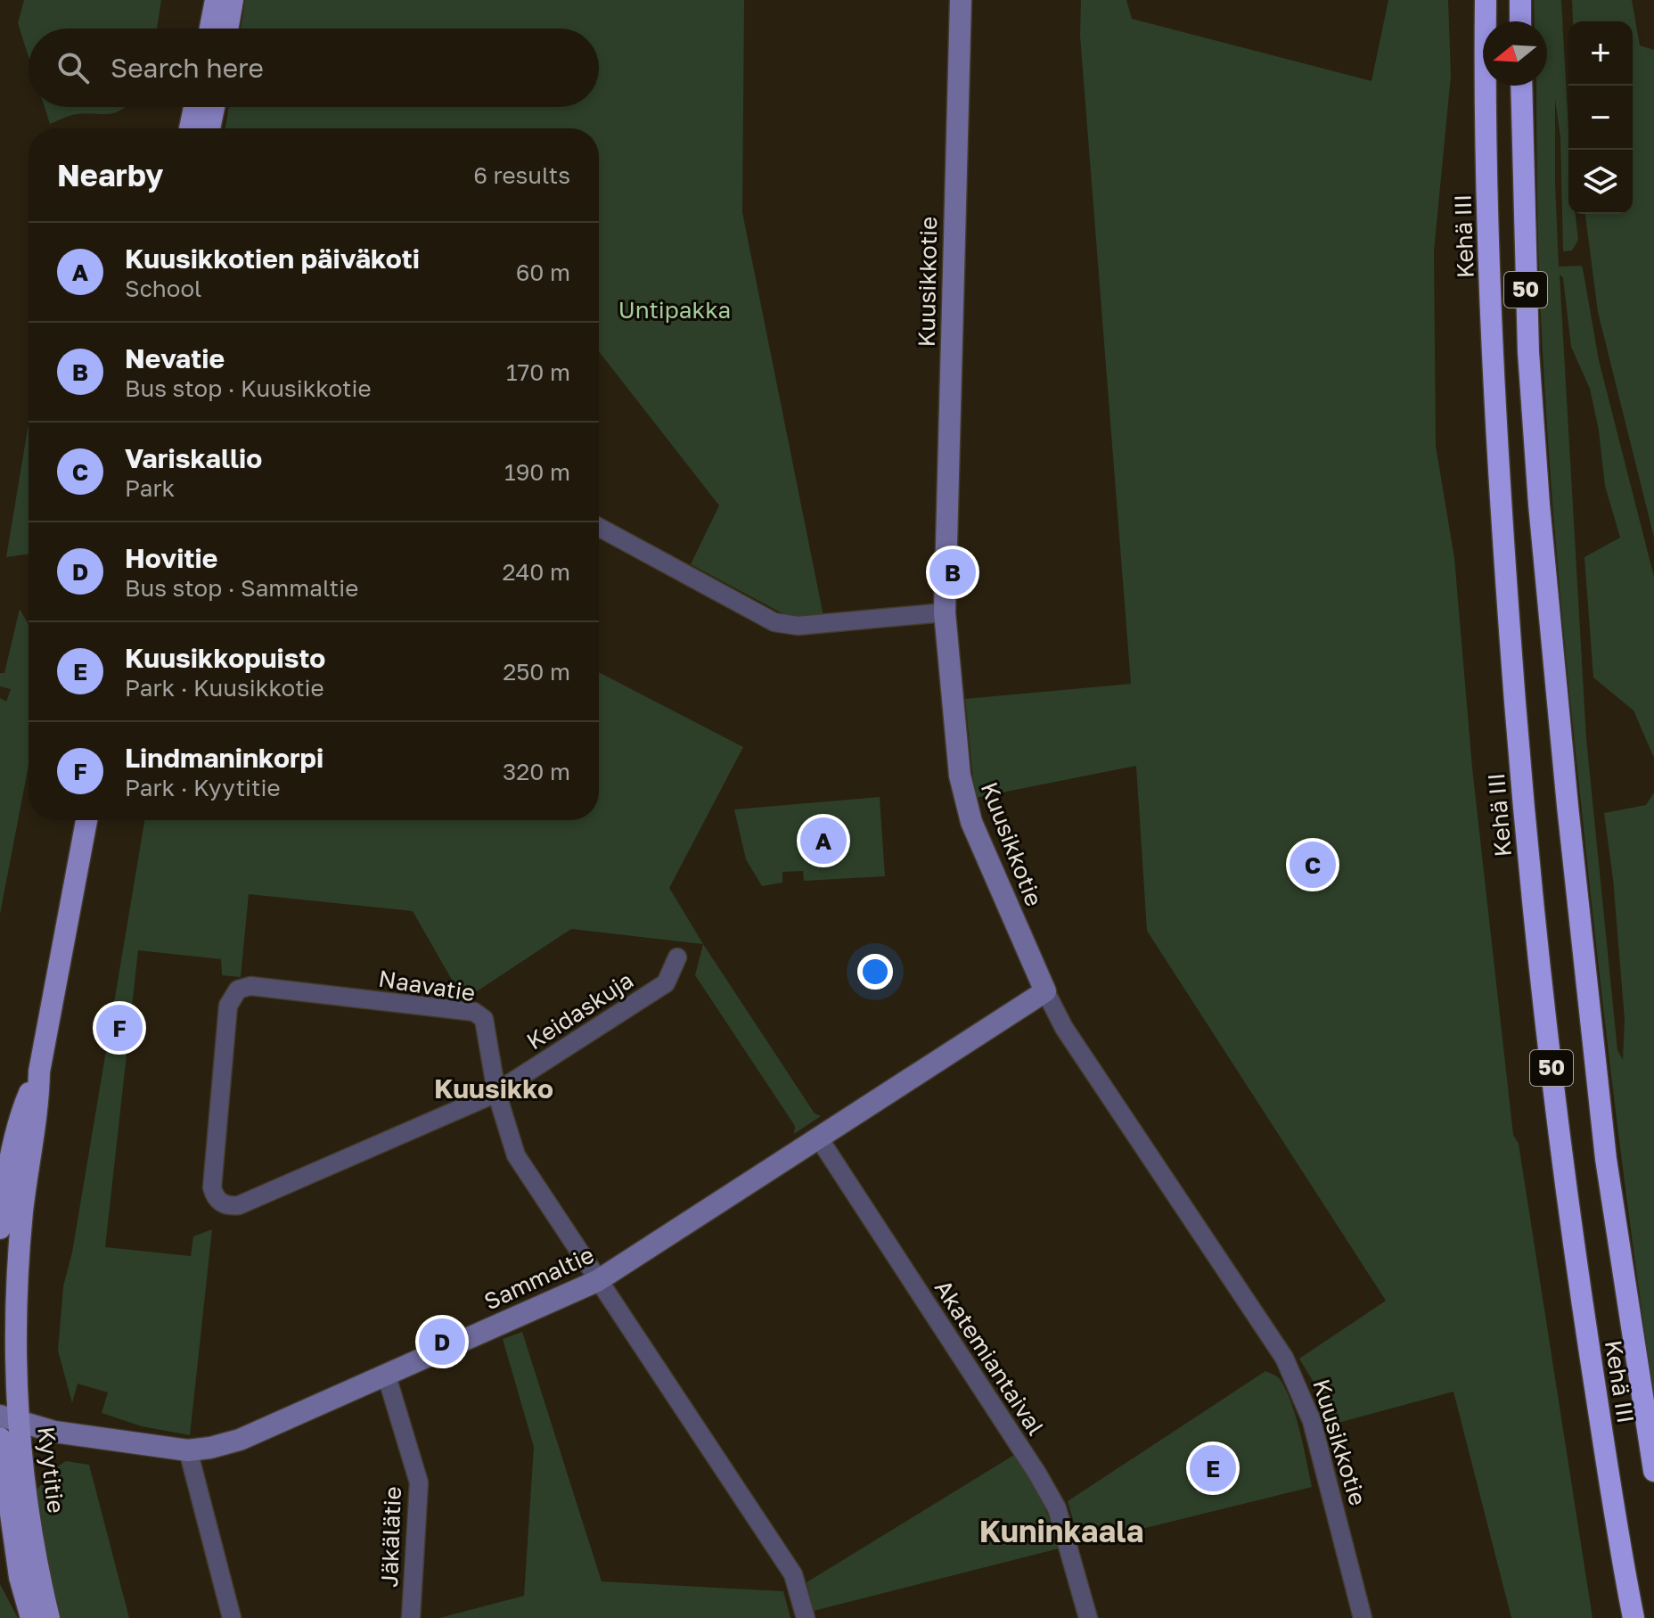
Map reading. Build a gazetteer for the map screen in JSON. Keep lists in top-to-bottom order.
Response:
{
  "streets": {
    "highway": ["Kehä III", "50"],
    "main road": ["Kyytitie"],
    "street": [
      "Kuusikkotie",
      "Naavatie",
      "Keidaskuja",
      "Sammaltie",
      "Akatemiantaival",
      "Jäkälätie"
    ]
  },
  "crossings": [
    ["Kuusikkotie", "Sammaltie"],
    ["Naavatie", "Keidaskuja"],
    ["Sammaltie", "Akatemiantaival"],
    ["Sammaltie", "Kyytitie"],
    ["Sammaltie", "Jäkälätie"]
  ],
  "districts": ["Kuusikko", "Kuninkaala"],
  "parks": ["Untipakka"],
  "north": "left",
  "page": {
    "map_buttons": ["+", "−"],
    "search": "Search here",
    "heading": ["Nearby", "6 results"],
    "list": [
      {
        "mark": "A",
        "name": "Kuusikkotien päiväkoti",
        "note": "School",
        "value": "60 m"
      },
      {
        "mark": "B",
        "name": "Nevatie",
        "note": "Bus stop · Kuusikkotie",
        "value": "170 m"
      },
      {
        "mark": "C",
        "name": "Variskallio",
        "note": "Park",
        "value": "190 m"
      },
      {
        "mark": "D",
        "name": "Hovitie",
        "note": "Bus stop · Sammaltie",
        "value": "240 m"
      },
      {
        "mark": "E",
        "name": "Kuusikkopuisto",
        "note": "Park · Kuusikkotie",
        "value": "250 m"
      },
      {
        "mark": "F",
        "name": "Lindmaninkorpi",
        "note": "Park · Kyytitie",
        "value": "320 m"
      }
    ],
    "pins": [
      "B",
      "A",
      "C",
      "F",
      "D",
      "E"
    ]
  }
}
